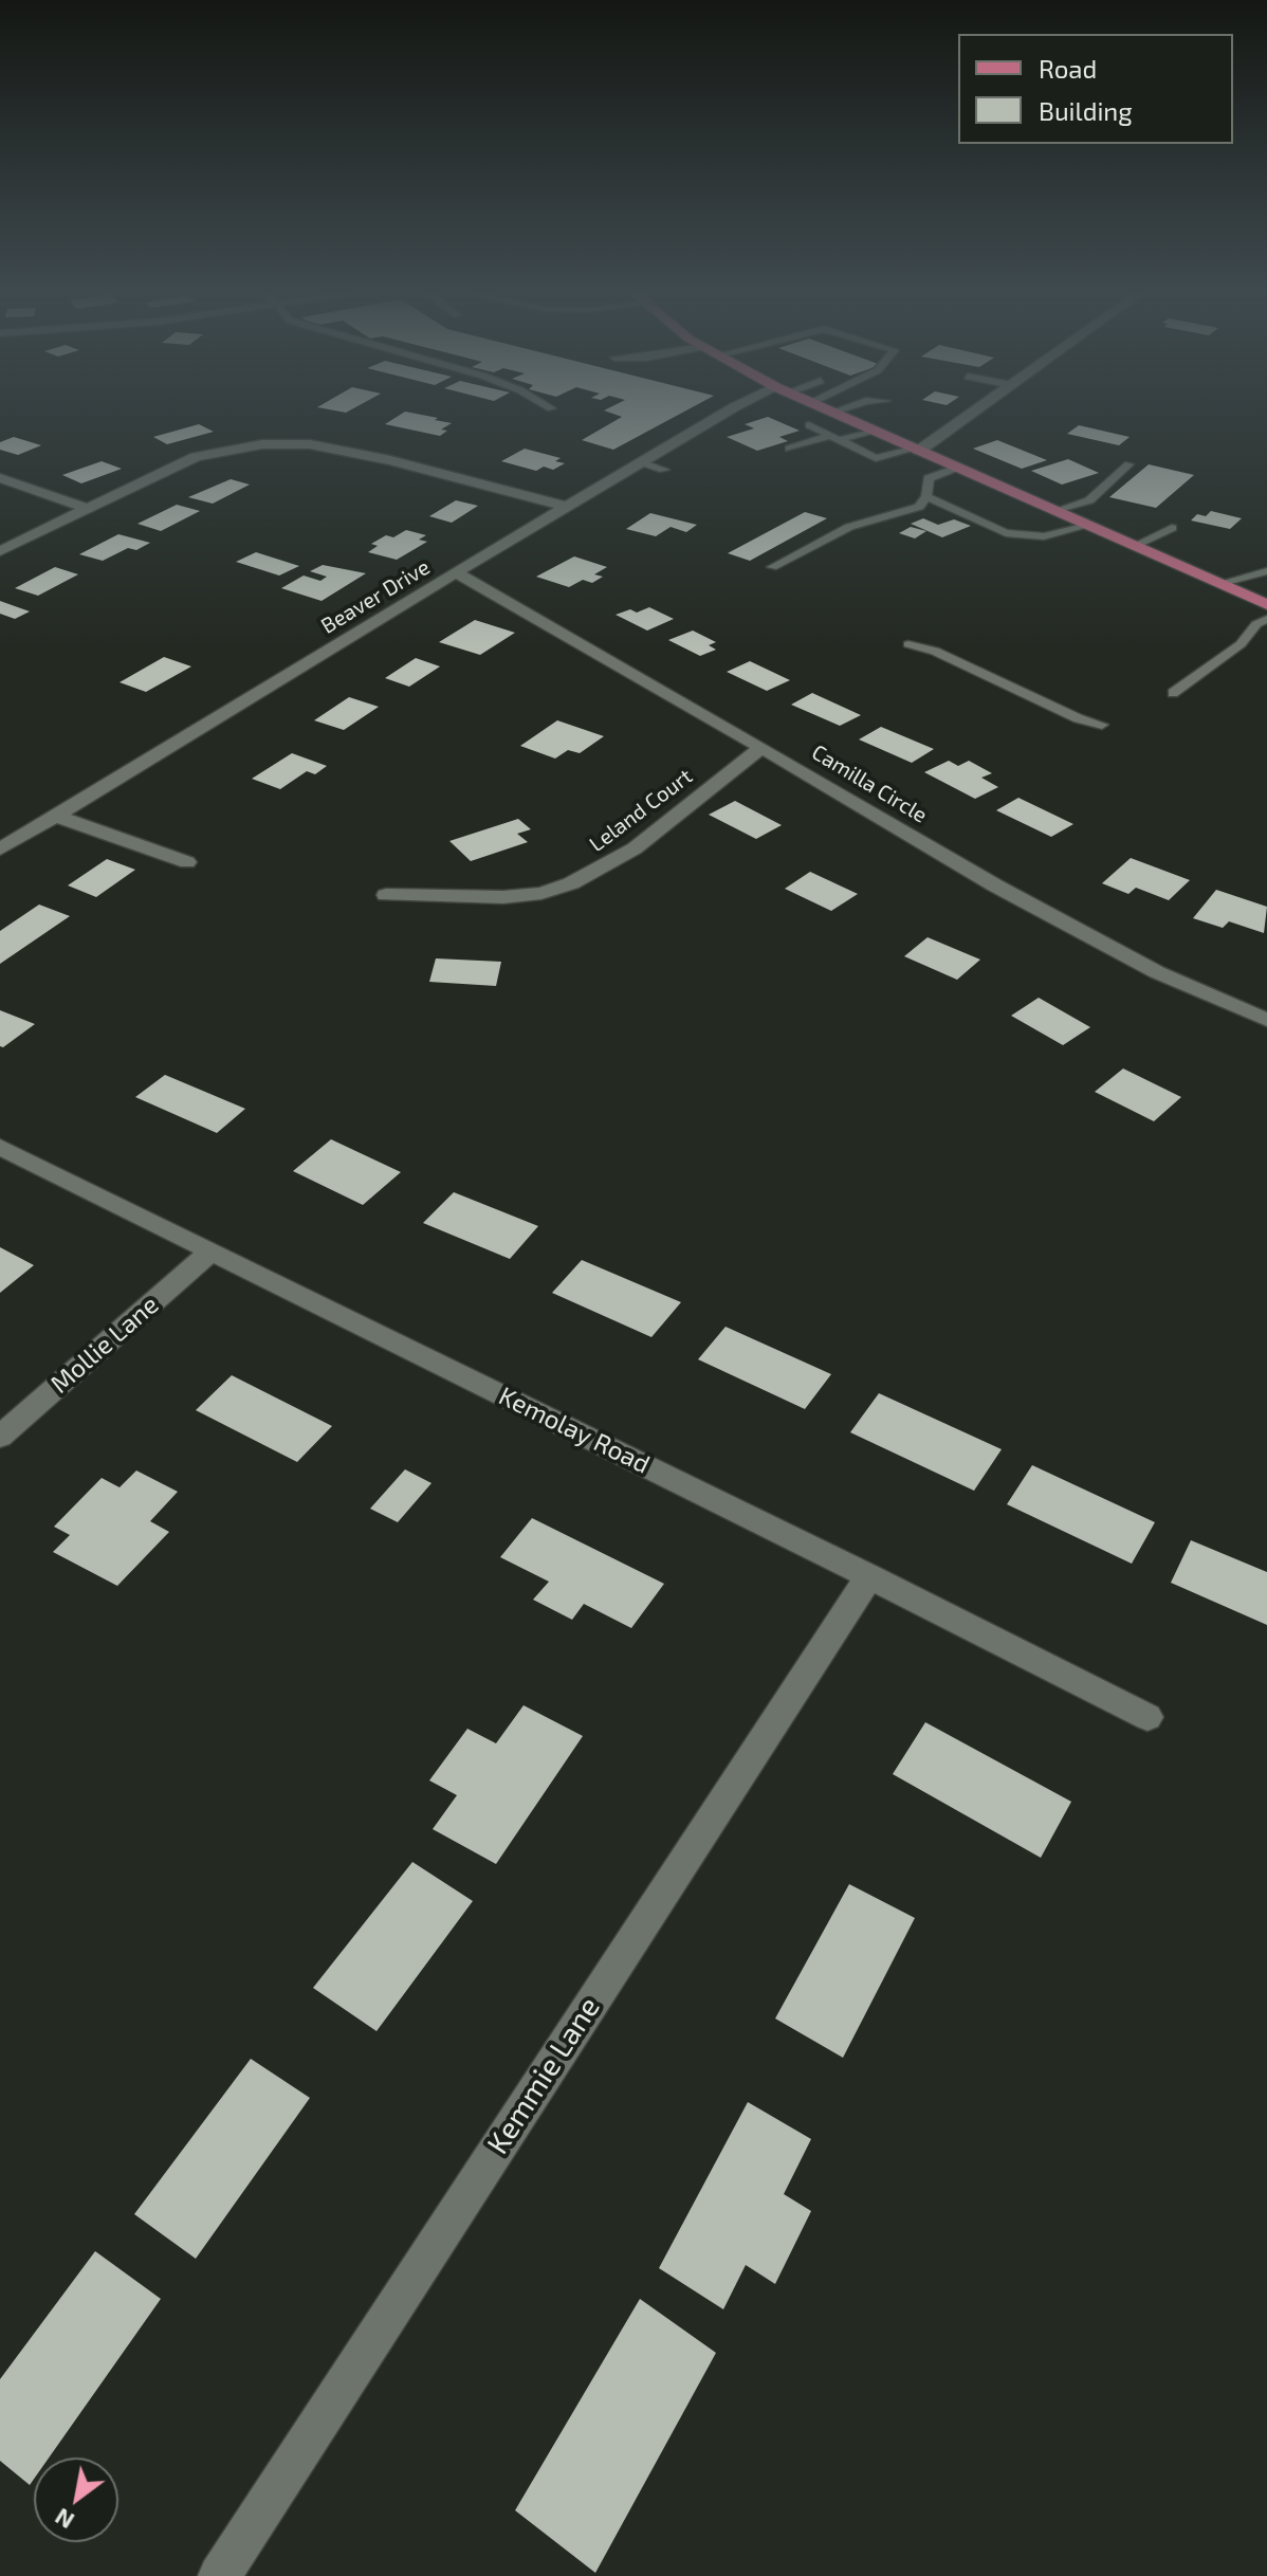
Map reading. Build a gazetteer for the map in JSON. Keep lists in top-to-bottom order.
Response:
{
  "streets": {
    "street": [
      "Beaver Drive",
      "Camilla Circle",
      "Leland Court",
      "Mollie Lane",
      "Kemolay Road",
      "Kemmie Lane"
    ]
  },
  "crossings": [
    ["Beaver Drive", "Camilla Circle"],
    ["Camilla Circle", "Leland Court"],
    ["Mollie Lane", "Kemolay Road"],
    ["Kemolay Road", "Kemmie Lane"]
  ],
  "legend": ["Road", "Building"],
  "north": "bottom left"
}
